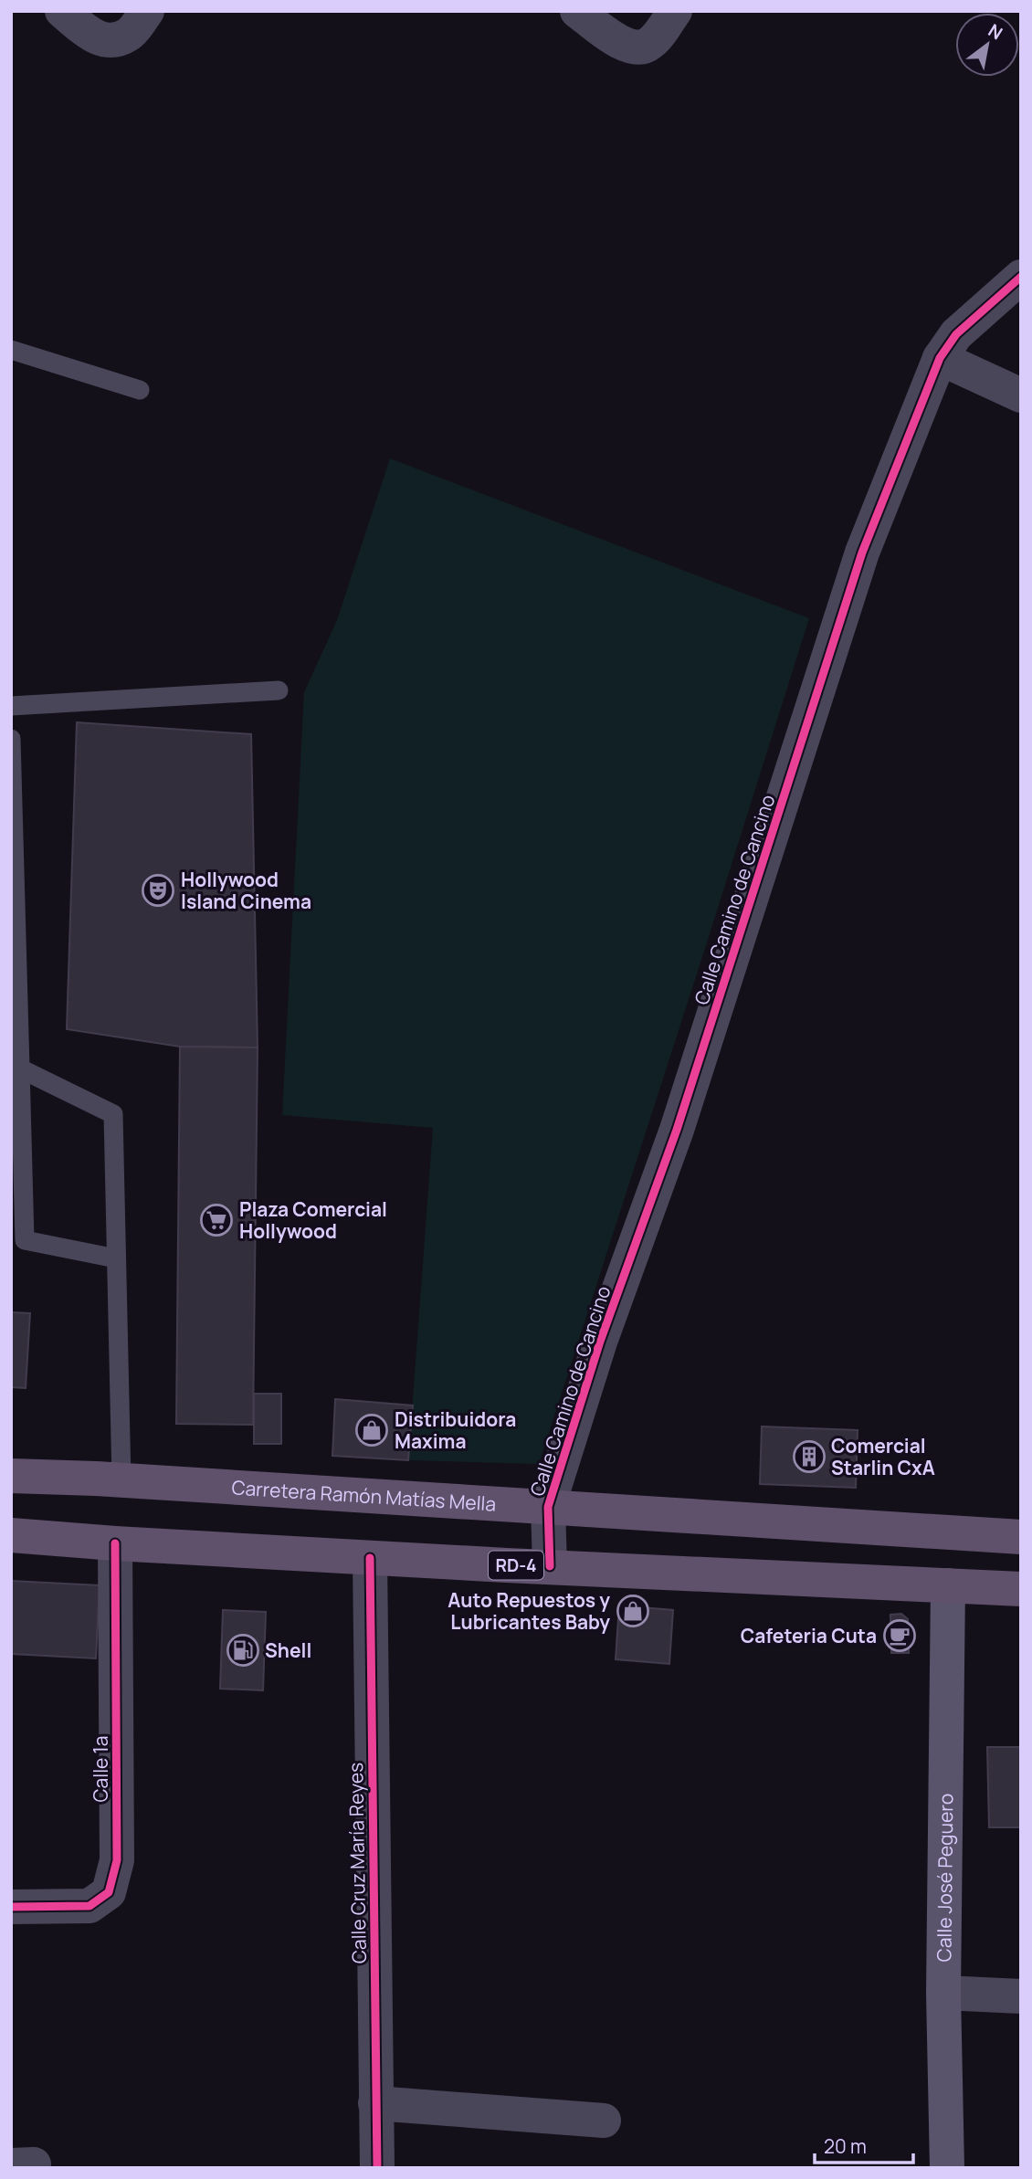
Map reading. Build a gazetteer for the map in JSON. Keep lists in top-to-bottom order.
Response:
{
  "streets": {
    "main road": ["Carretera Ramón Matías Mella", "RD-4", "Calle José Peguero"],
    "street": ["Calle Camino de Cancino", "Calle 1a", "Calle Cruz María Reyes"]
  },
  "crossings": [
    ["Calle Camino de Cancino", "Carretera Ramón Matías Mella"],
    ["Calle Camino de Cancino", "RD-4"],
    ["RD-4", "Calle 1a"],
    ["RD-4", "Calle Cruz María Reyes"],
    ["RD-4", "Calle José Peguero"]
  ],
  "places": {
    "theatre": ["Hollywood Island Cinema"],
    "supermarket": ["Plaza Comercial Hollywood"],
    "shop": ["Distribuidora Maxima", "Auto Repuestos y Lubricantes Baby"],
    "building": ["Comercial Starlin CxA"],
    "cafe": ["Cafeteria Cuta"],
    "fuel station": ["Shell"]
  },
  "scale_bar": "20 m",
  "north": "top right"
}
